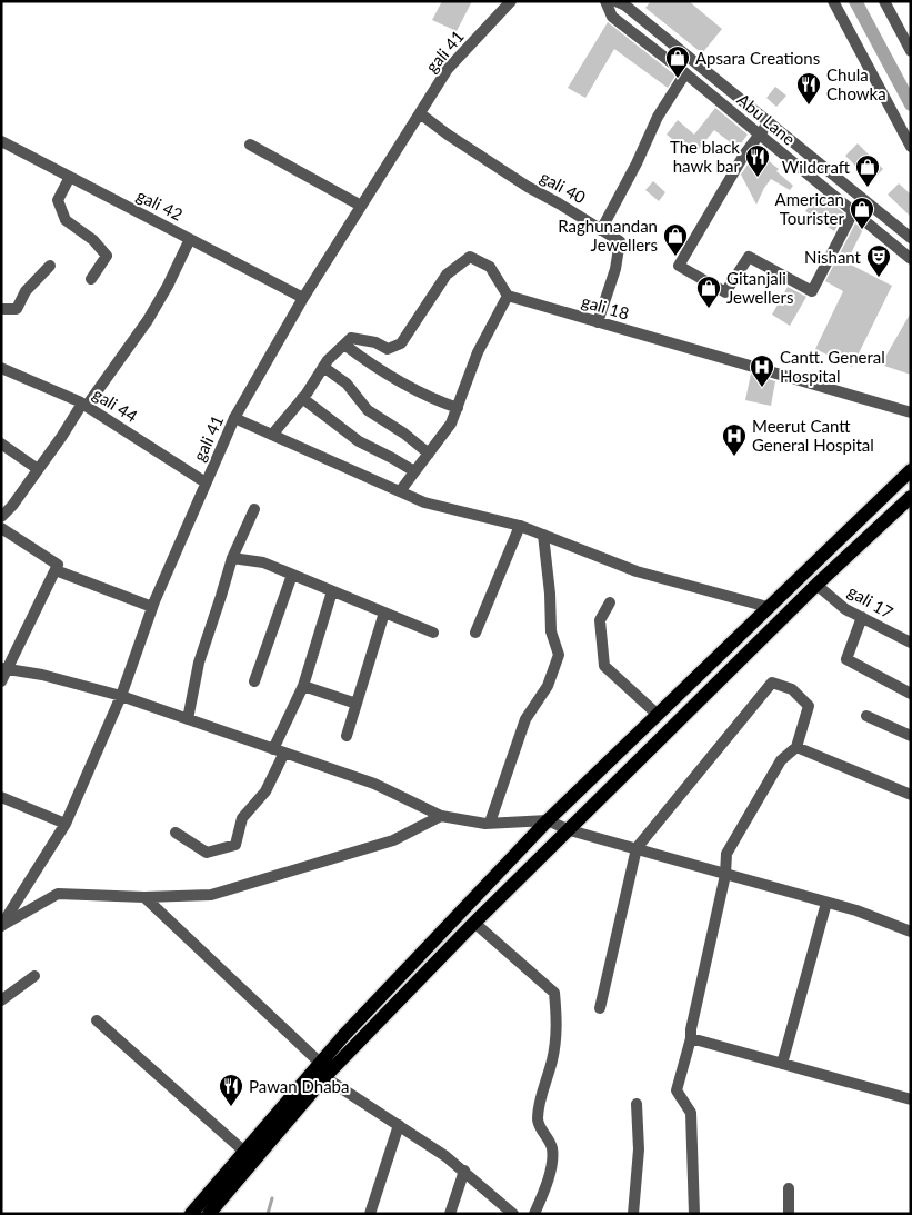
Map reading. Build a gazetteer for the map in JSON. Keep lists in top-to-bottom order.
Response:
{
  "streets": {
    "street": [
      "gali 41",
      "Abu Lane",
      "gali 40",
      "gali 42",
      "gali 18",
      "gali 44",
      "gali 17"
    ]
  },
  "crossings": [
    ["gali 41", "gali 40"],
    ["gali 41", "gali 42"],
    ["gali 41", "gali 44"],
    ["gali 40", "gali 18"]
  ],
  "places": {
    "shop": [
      "Apsara Creations",
      "Wildcraft",
      "American Tourister",
      "Raghunandan Jewellers",
      "Gitanjali Jewellers"
    ],
    "restaurant": ["Chula Chowka", "The black hawk bar", "Pawan Dhaba"],
    "theatre": ["Nishant"],
    "hospital": ["Cantt. General Hospital", "Meerut Cantt General Hospital"]
  }
}
